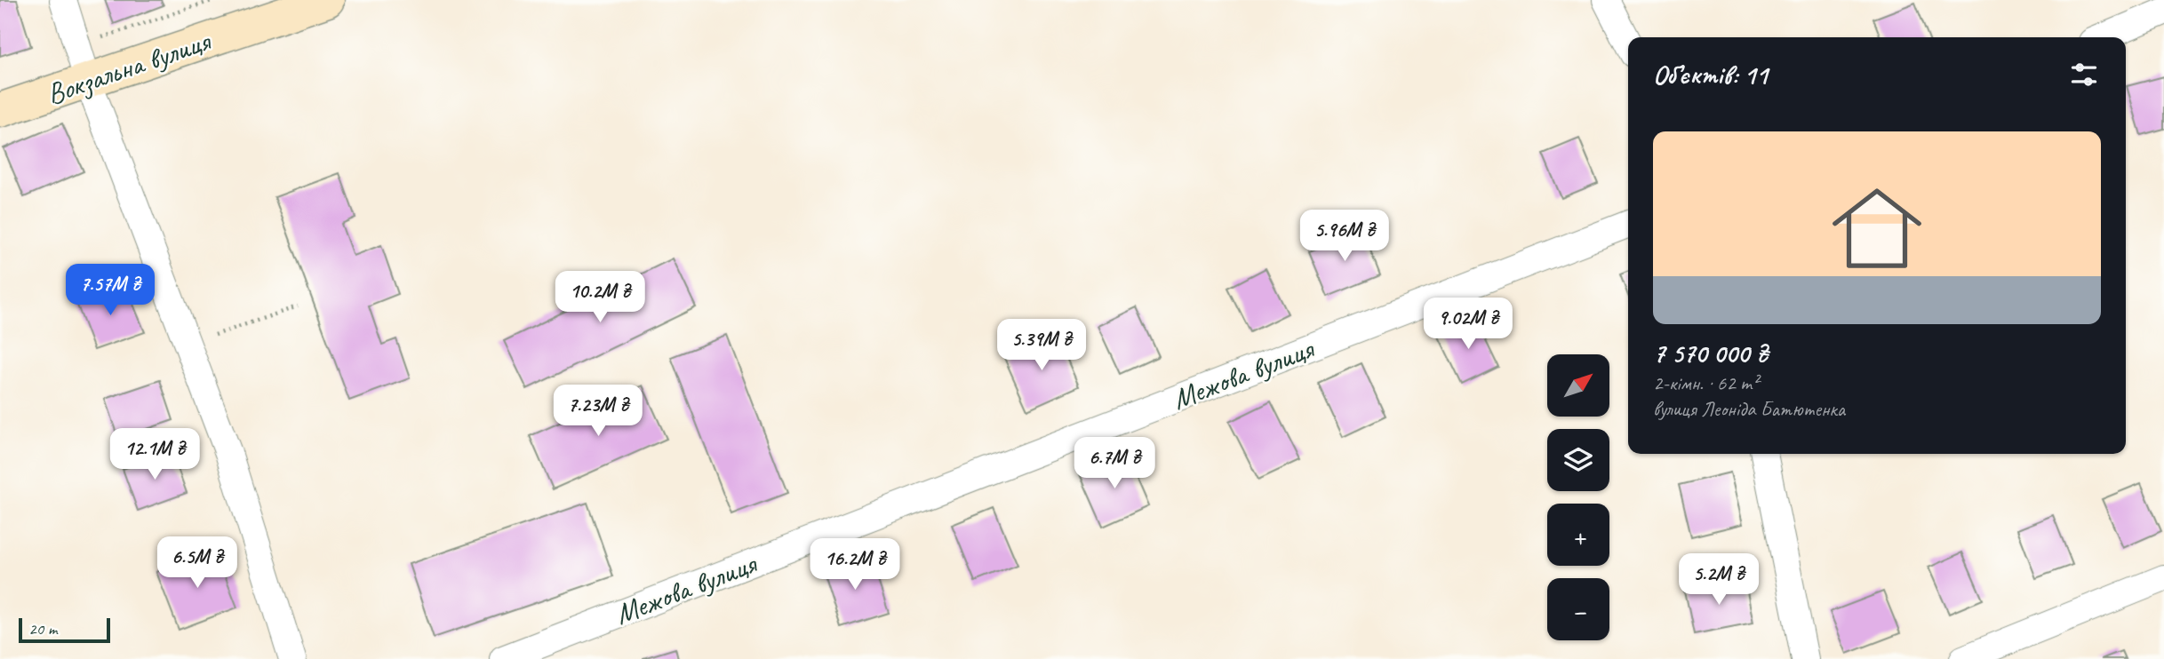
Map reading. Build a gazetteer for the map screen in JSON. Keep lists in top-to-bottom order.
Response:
{
  "streets": {
    "main road": ["Вокзальна вулиця"],
    "street": ["Межова вулиця"]
  },
  "scale_bar": "20 m",
  "north": "top right",
  "page": {
    "heading": "Об’єктів: 11",
    "list": [
      {
        "name": "7 570 000 ₴",
        "note": "2-кімн. · 62 m² · вулиця Леоніда Батютенка"
      }
    ],
    "price": [
      "5.96M ₴",
      "7.57M ₴",
      "10.2M ₴",
      "9.02M ₴",
      "5.39M ₴",
      "7.23M ₴",
      "12.1M ₴",
      "6.7M ₴",
      "6.5M ₴",
      "16.2M ₴",
      "5.2M ₴"
    ],
    "map_buttons": ["+", "−"],
    "scale": "20 m"
  }
}
